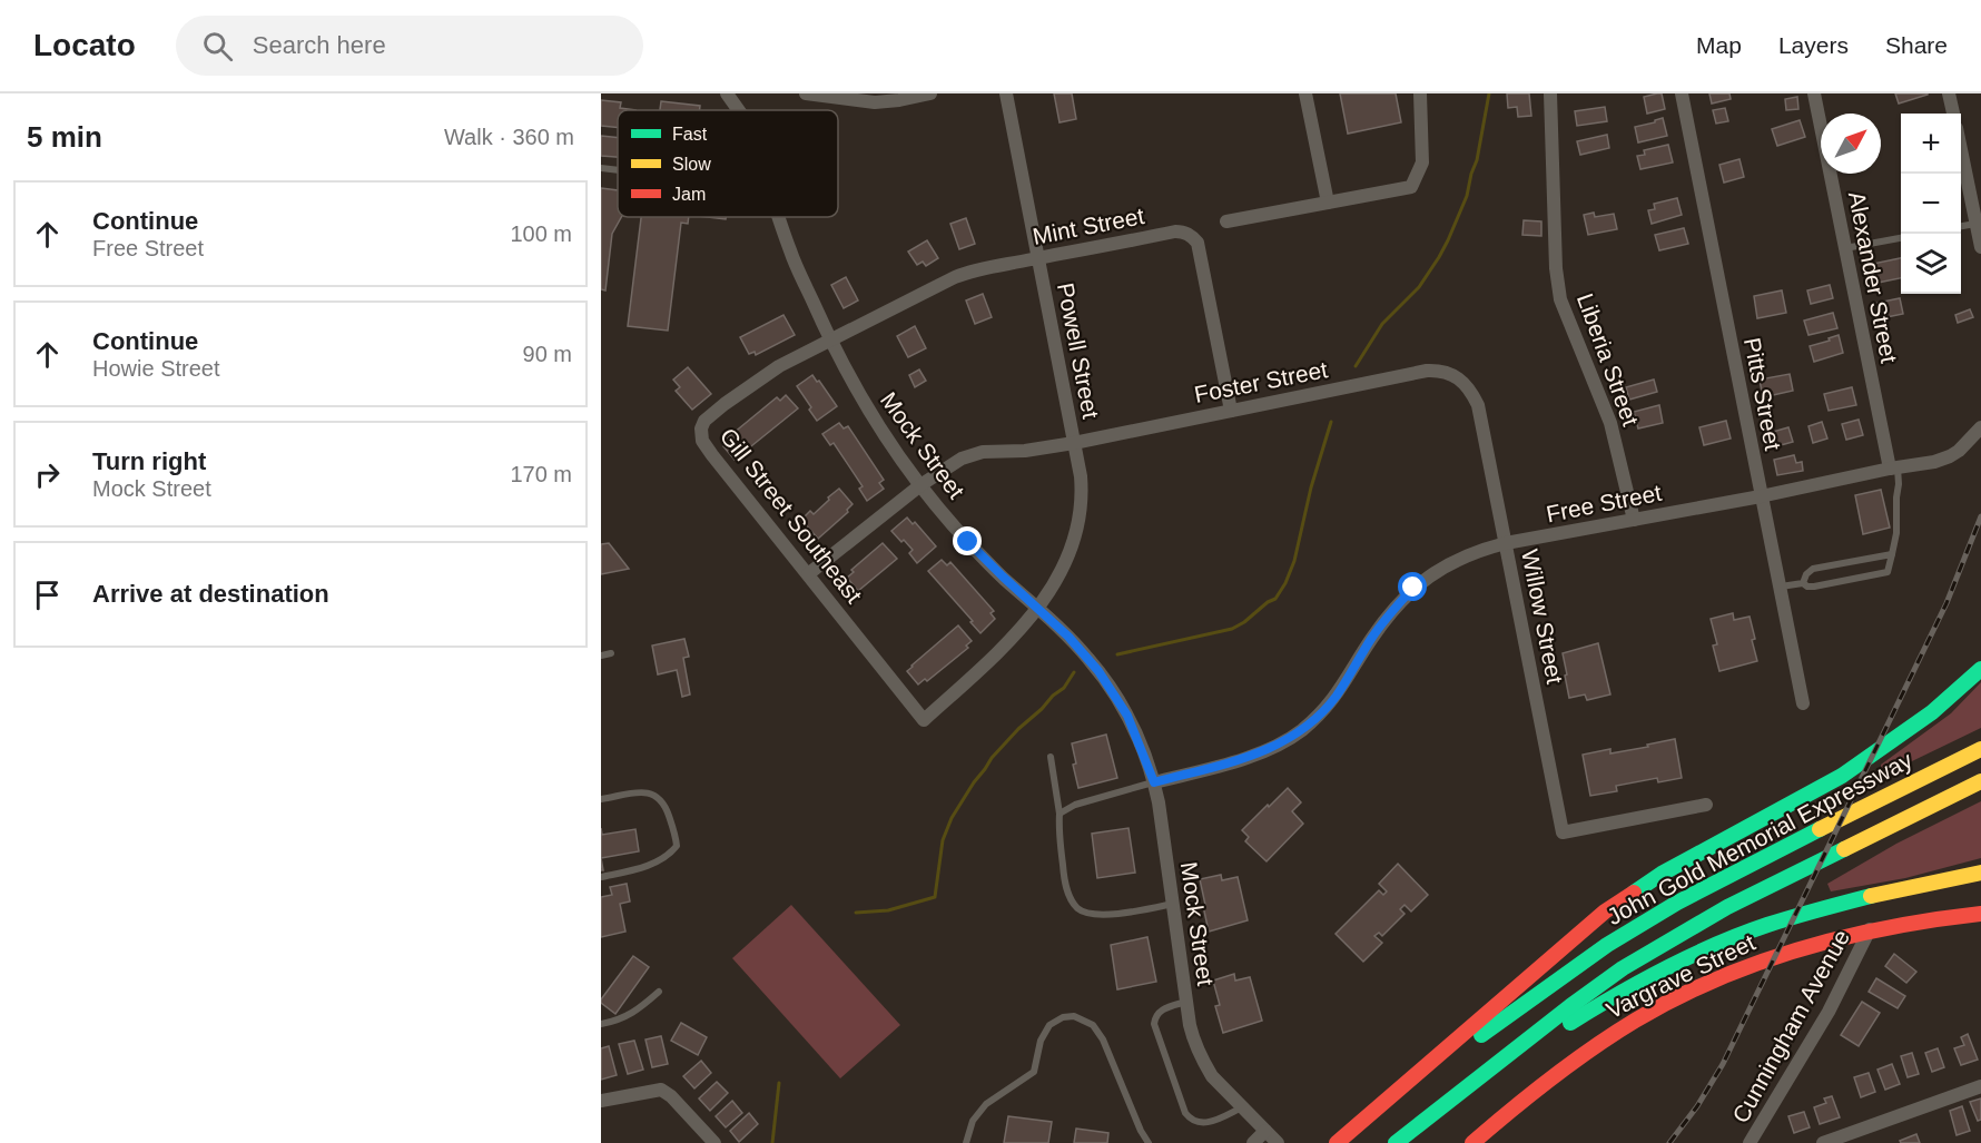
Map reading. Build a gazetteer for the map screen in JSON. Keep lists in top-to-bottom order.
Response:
{
  "streets": {
    "main road": ["John Gold Memorial Expressway", "Vargrave Street"],
    "street": [
      "Mint Street",
      "Alexander Street",
      "Powell Street",
      "Liberia Street",
      "Foster Street",
      "Pitts Street",
      "Mock Street",
      "Free Street",
      "Gill Street Southeast",
      "Willow Street",
      "Cunningham Avenue"
    ]
  },
  "crossings": [
    ["Mint Street", "Powell Street"],
    ["Mint Street", "Foster Street"],
    ["Mint Street", "Mock Street"],
    ["Mint Street", "Gill Street Southeast"],
    ["Alexander Street", "Free Street"],
    ["Powell Street", "Foster Street"],
    ["Powell Street", "Mock Street"],
    ["Powell Street", "Gill Street Southeast"],
    ["Liberia Street", "Free Street"],
    ["Foster Street", "Mock Street"],
    ["Foster Street", "Gill Street Southeast"],
    ["Foster Street", "Willow Street"],
    ["Pitts Street", "Free Street"],
    ["Mock Street", "Free Street"],
    ["Mock Street", "Gill Street Southeast"],
    ["Free Street", "Willow Street"],
    ["Vargrave Street", "Cunningham Avenue"]
  ],
  "legend": ["Fast", "Slow", "Jam"],
  "north": "top right",
  "page": {
    "header": "Locato",
    "search": "Search here",
    "nav": ["Map", "Layers", "Share"],
    "heading": ["5 min", "Walk · 360 m"],
    "map_buttons": ["+", "−"],
    "list": [
      ["Continue", "Free Street", "100 m"],
      ["Continue", "Howie Street", "90 m"],
      ["Turn right", "Mock Street", "170 m"],
      "Arrive at destination"
    ]
  }
}
